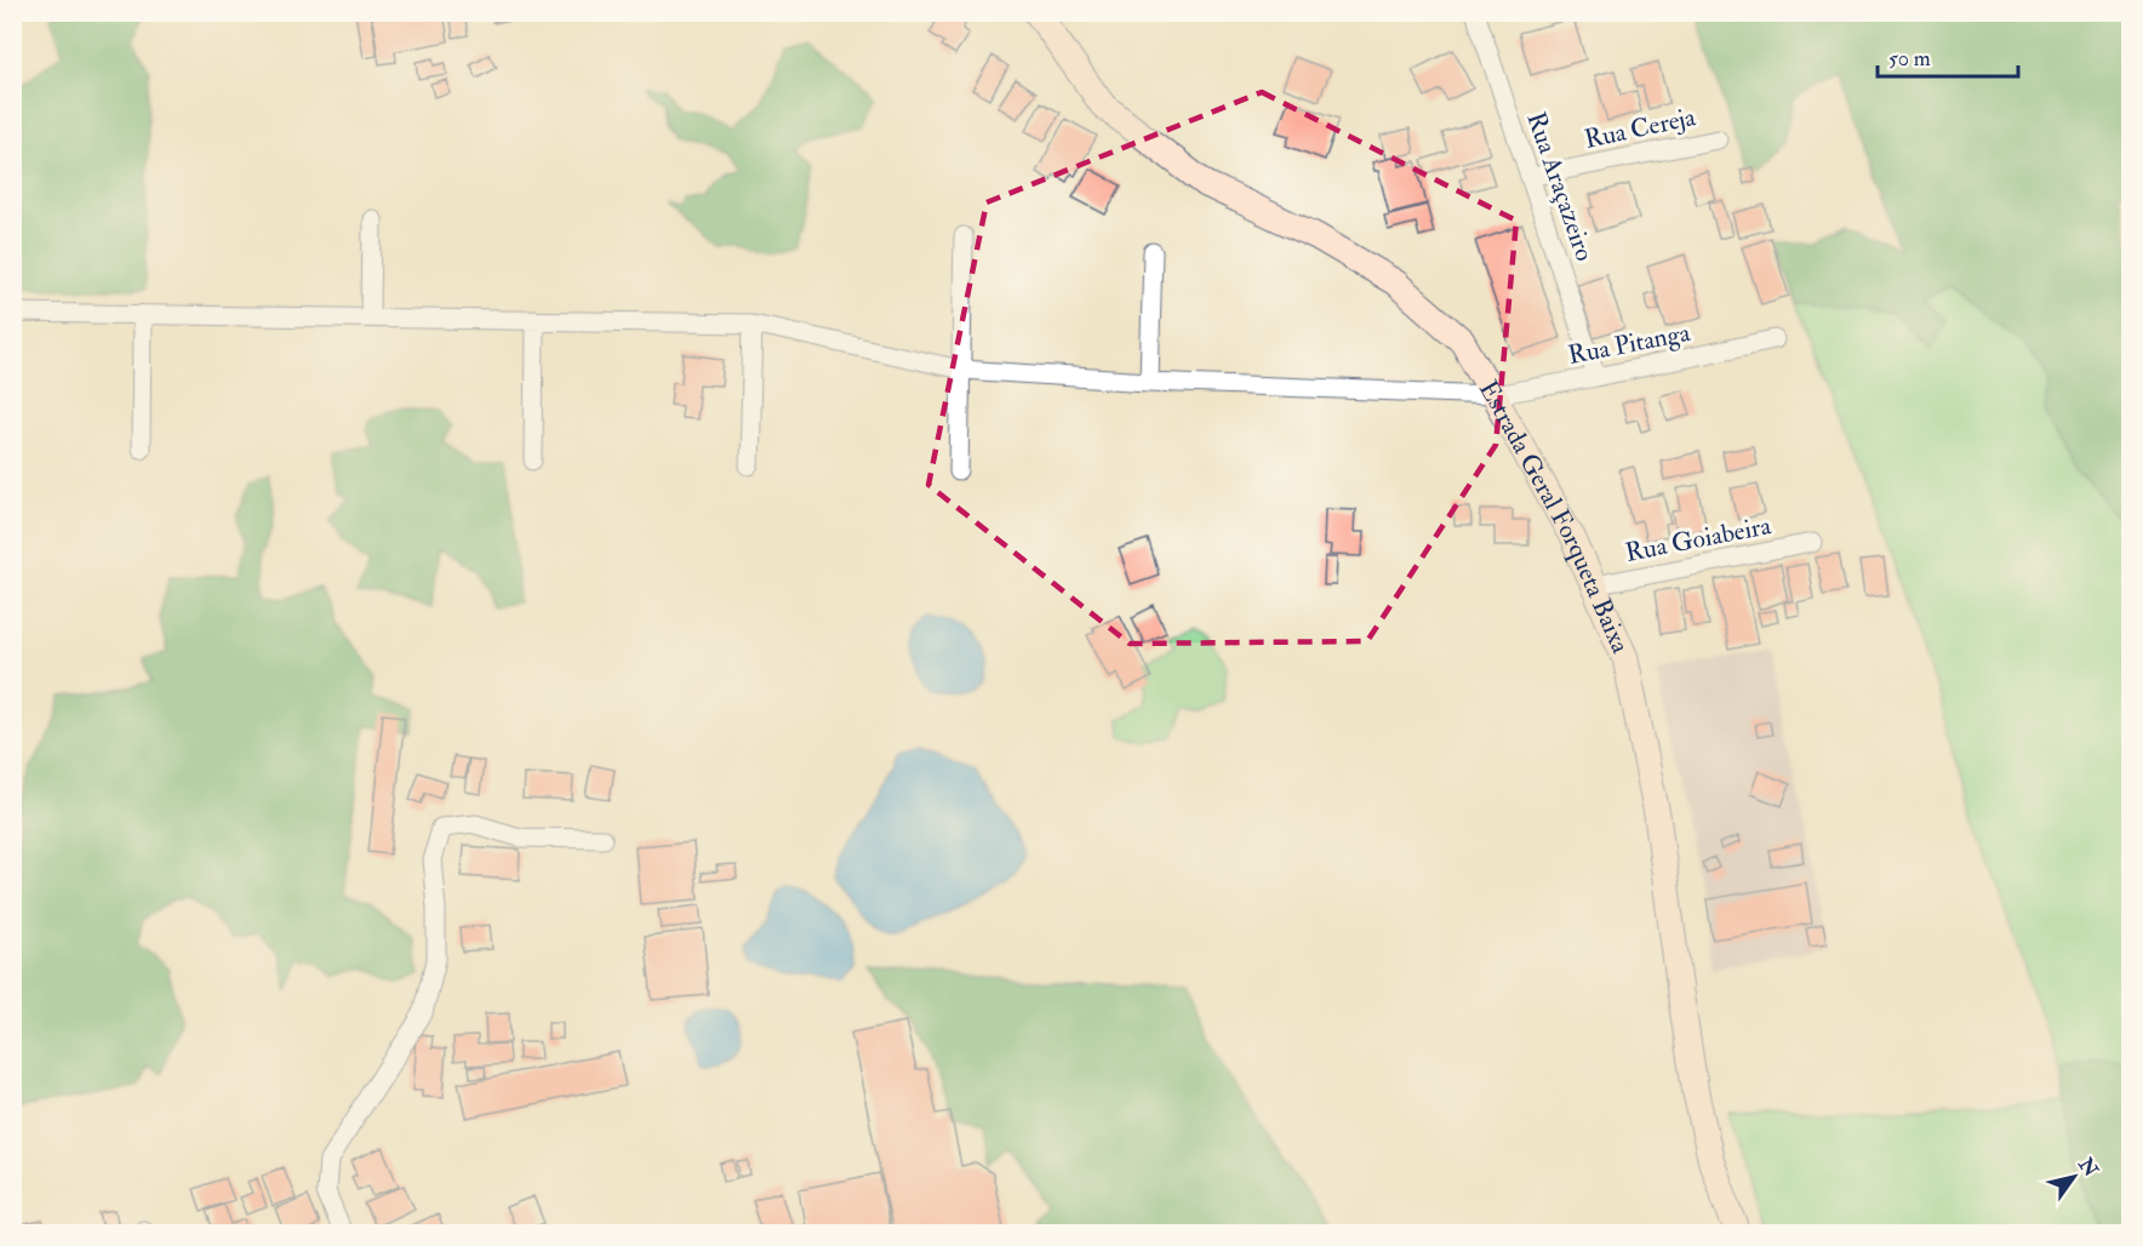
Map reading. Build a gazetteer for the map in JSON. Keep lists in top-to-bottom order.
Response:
{
  "streets": {
    "street": [
      "Rua Cereja",
      "Rua Araçazeiro",
      "Rua Pitanga",
      "Estrada Geral Forqueta Baixa",
      "Rua Goiabeira"
    ]
  },
  "crossings": [
    ["Rua Cereja", "Rua Araçazeiro"],
    ["Rua Araçazeiro", "Rua Pitanga"],
    ["Rua Pitanga", "Estrada Geral Forqueta Baixa"],
    ["Estrada Geral Forqueta Baixa", "Rua Goiabeira"]
  ],
  "scale_bar": "50 m",
  "north": "top right"
}
